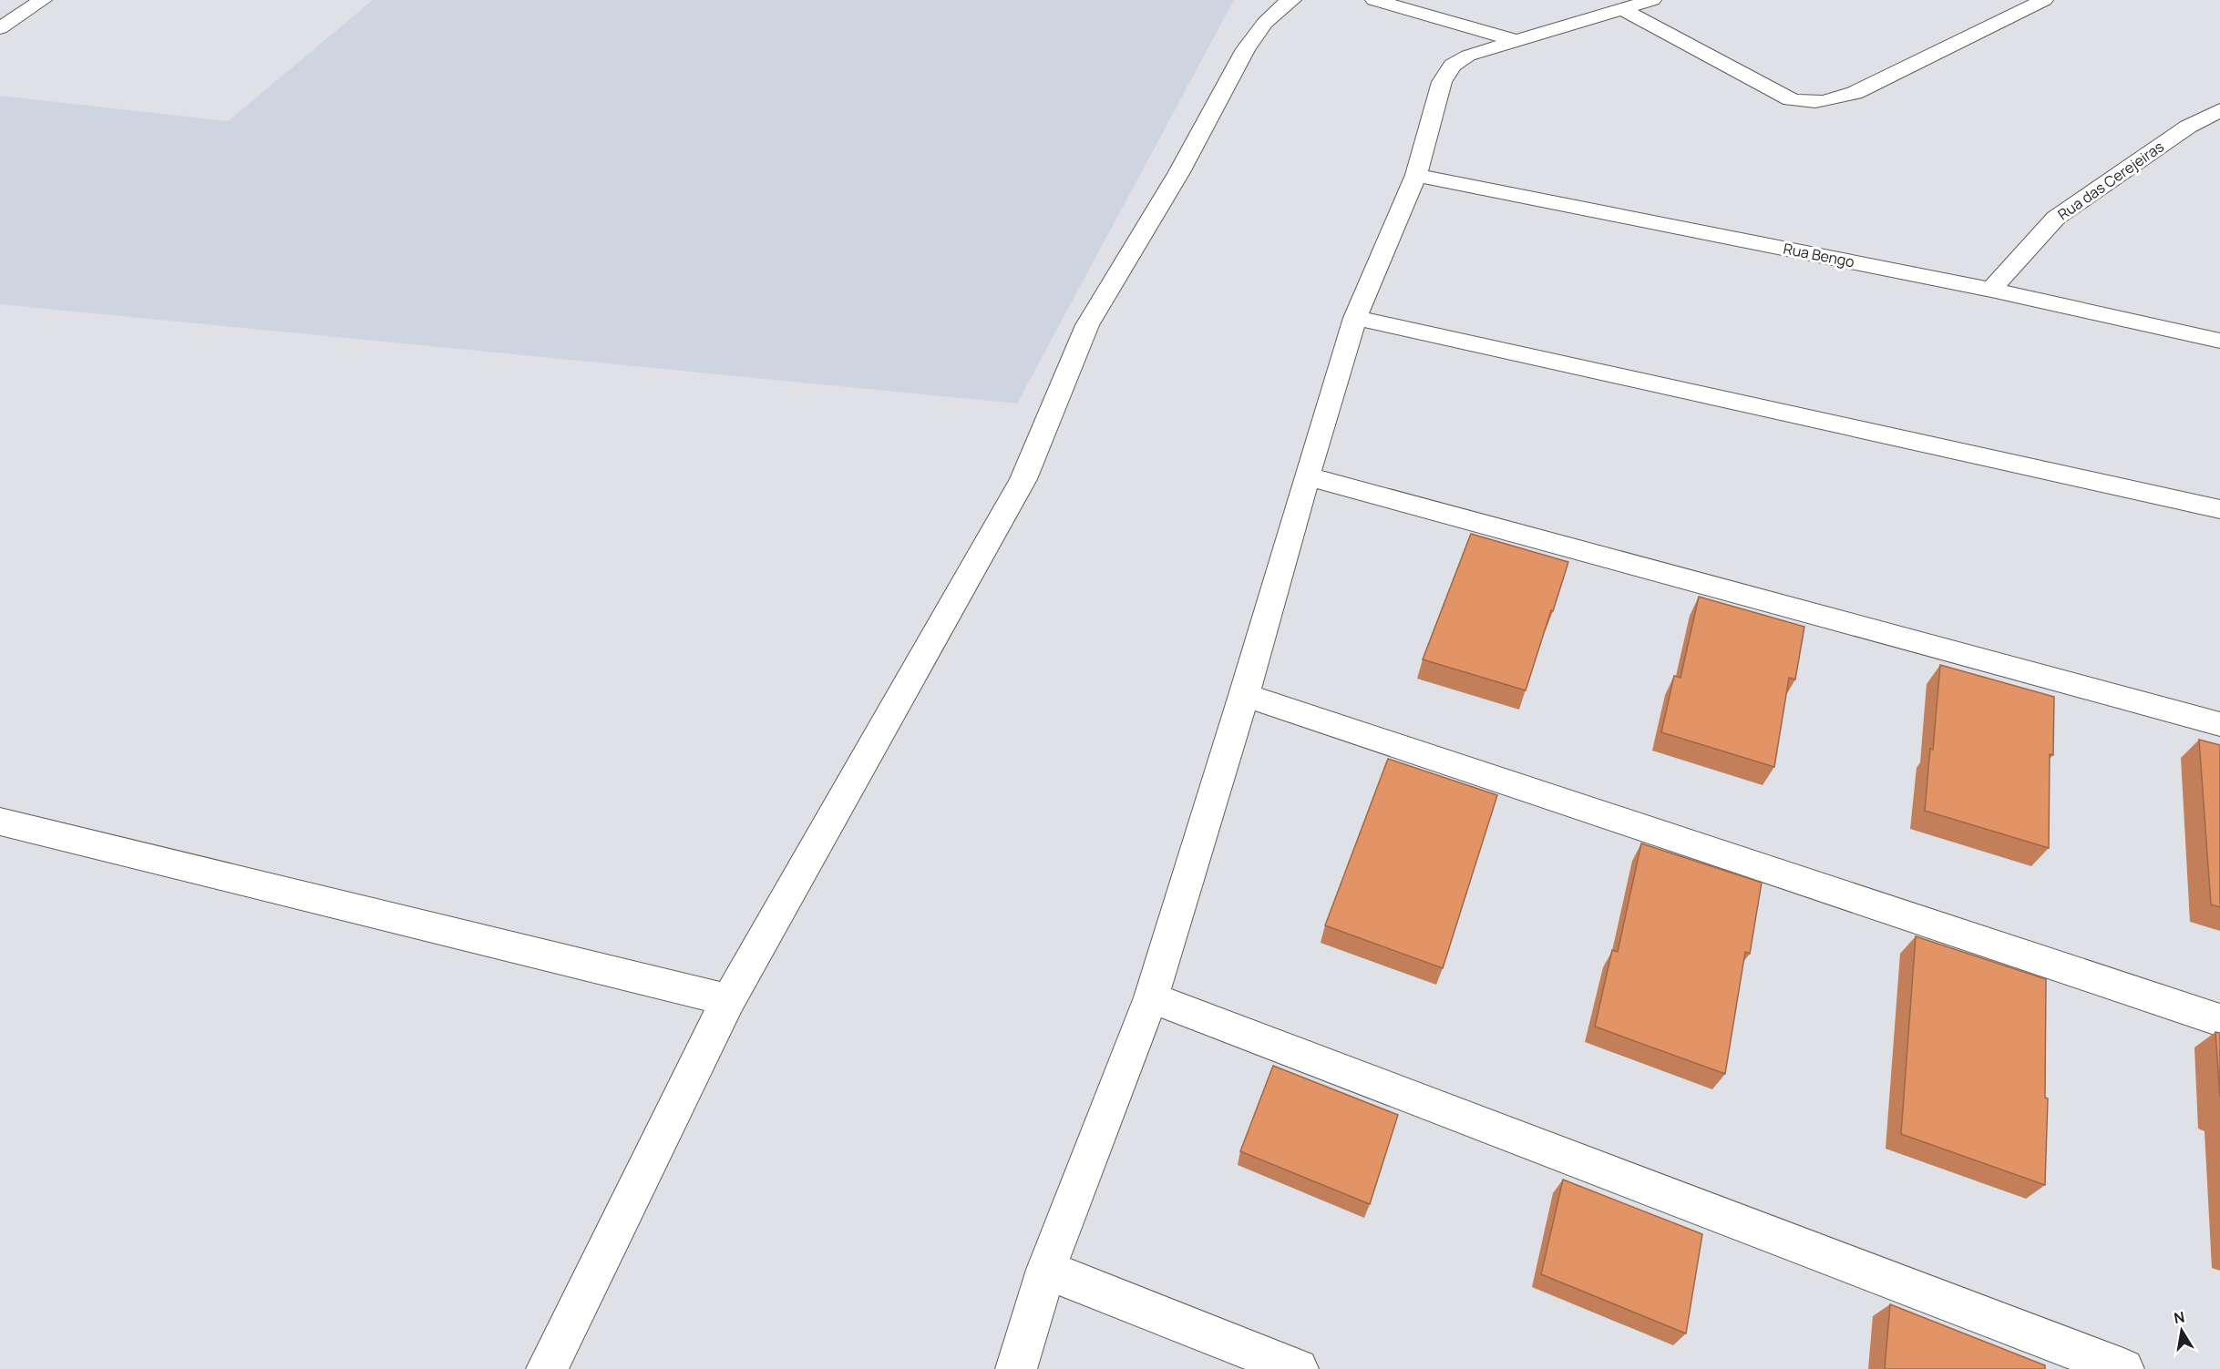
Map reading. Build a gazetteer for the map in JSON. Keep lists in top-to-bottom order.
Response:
{
  "streets": {
    "street": ["Rua das Cerejeiras", "Rua Bengo"]
  },
  "crossings": [
    ["Rua das Cerejeiras", "Rua Bengo"]
  ],
  "north": "top"
}
